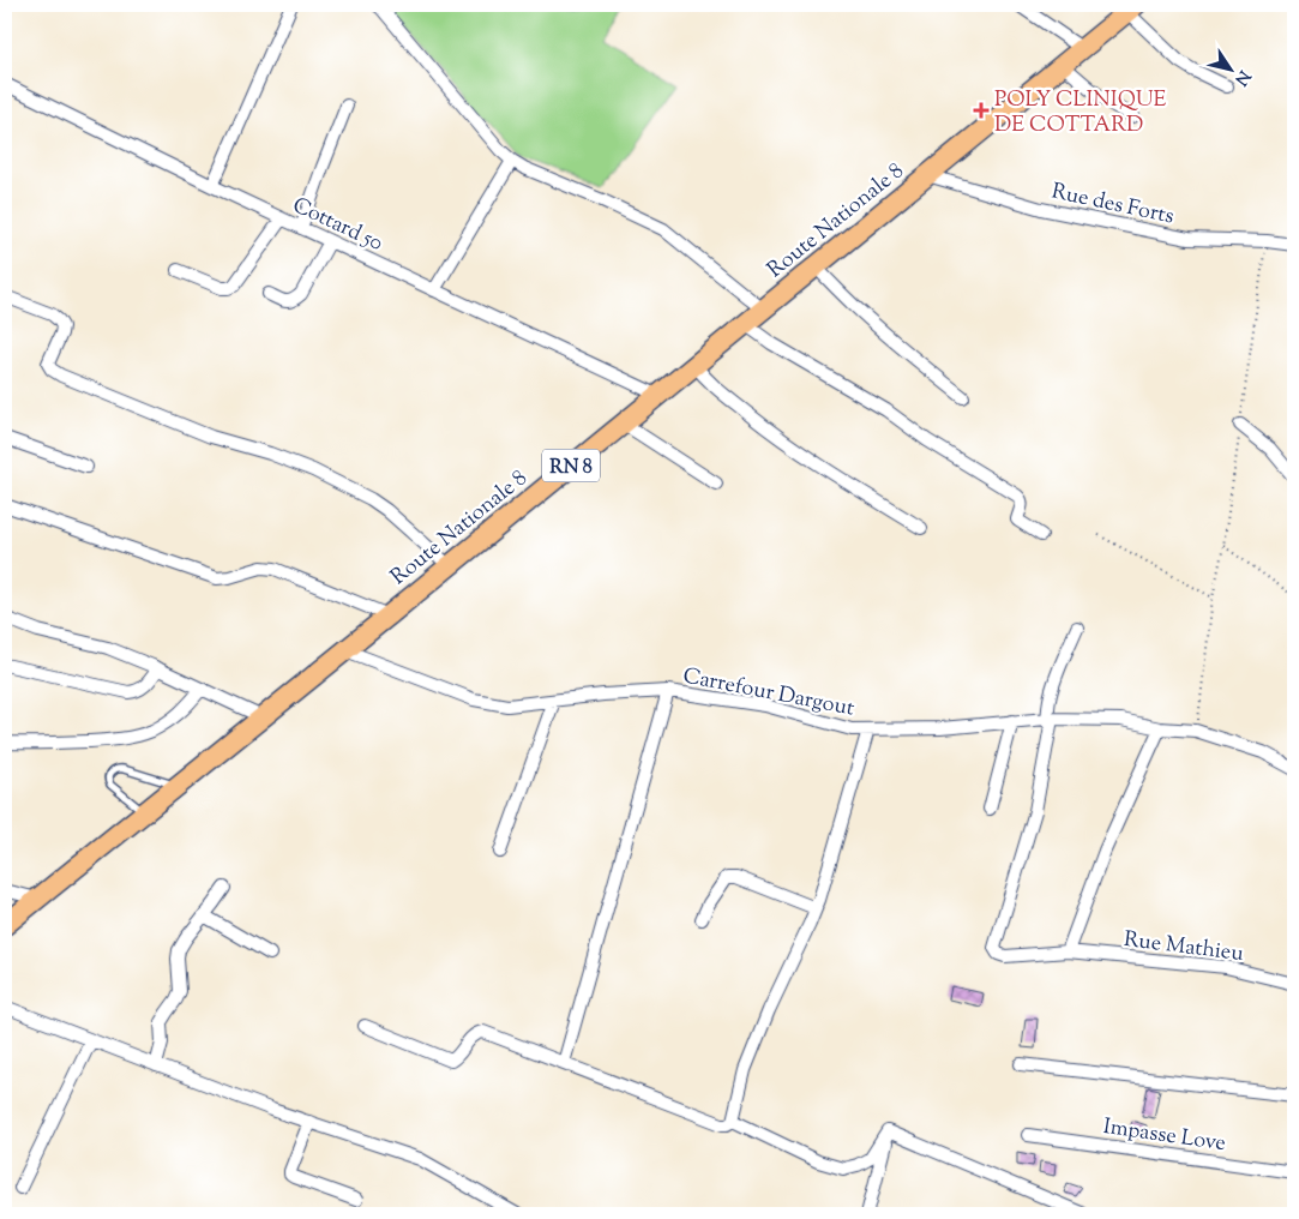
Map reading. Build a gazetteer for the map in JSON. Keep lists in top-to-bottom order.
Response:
{
  "streets": {
    "main road": ["Route Nationale 8", "RN 8"],
    "street": [
      "Rue des Forts",
      "Cottard 50",
      "Carrefour Dargout",
      "Rue Mathieu",
      "Impasse Love"
    ]
  },
  "crossings": [
    ["Rue des Forts", "Route Nationale 8"],
    ["Route Nationale 8", "Cottard 50"],
    ["Route Nationale 8", "Carrefour Dargout"],
    ["Carrefour Dargout", "Rue Mathieu"]
  ],
  "places": {
    "health": ["POLY CLINIQUE DE COTTARD"]
  },
  "north": "bottom right"
}
